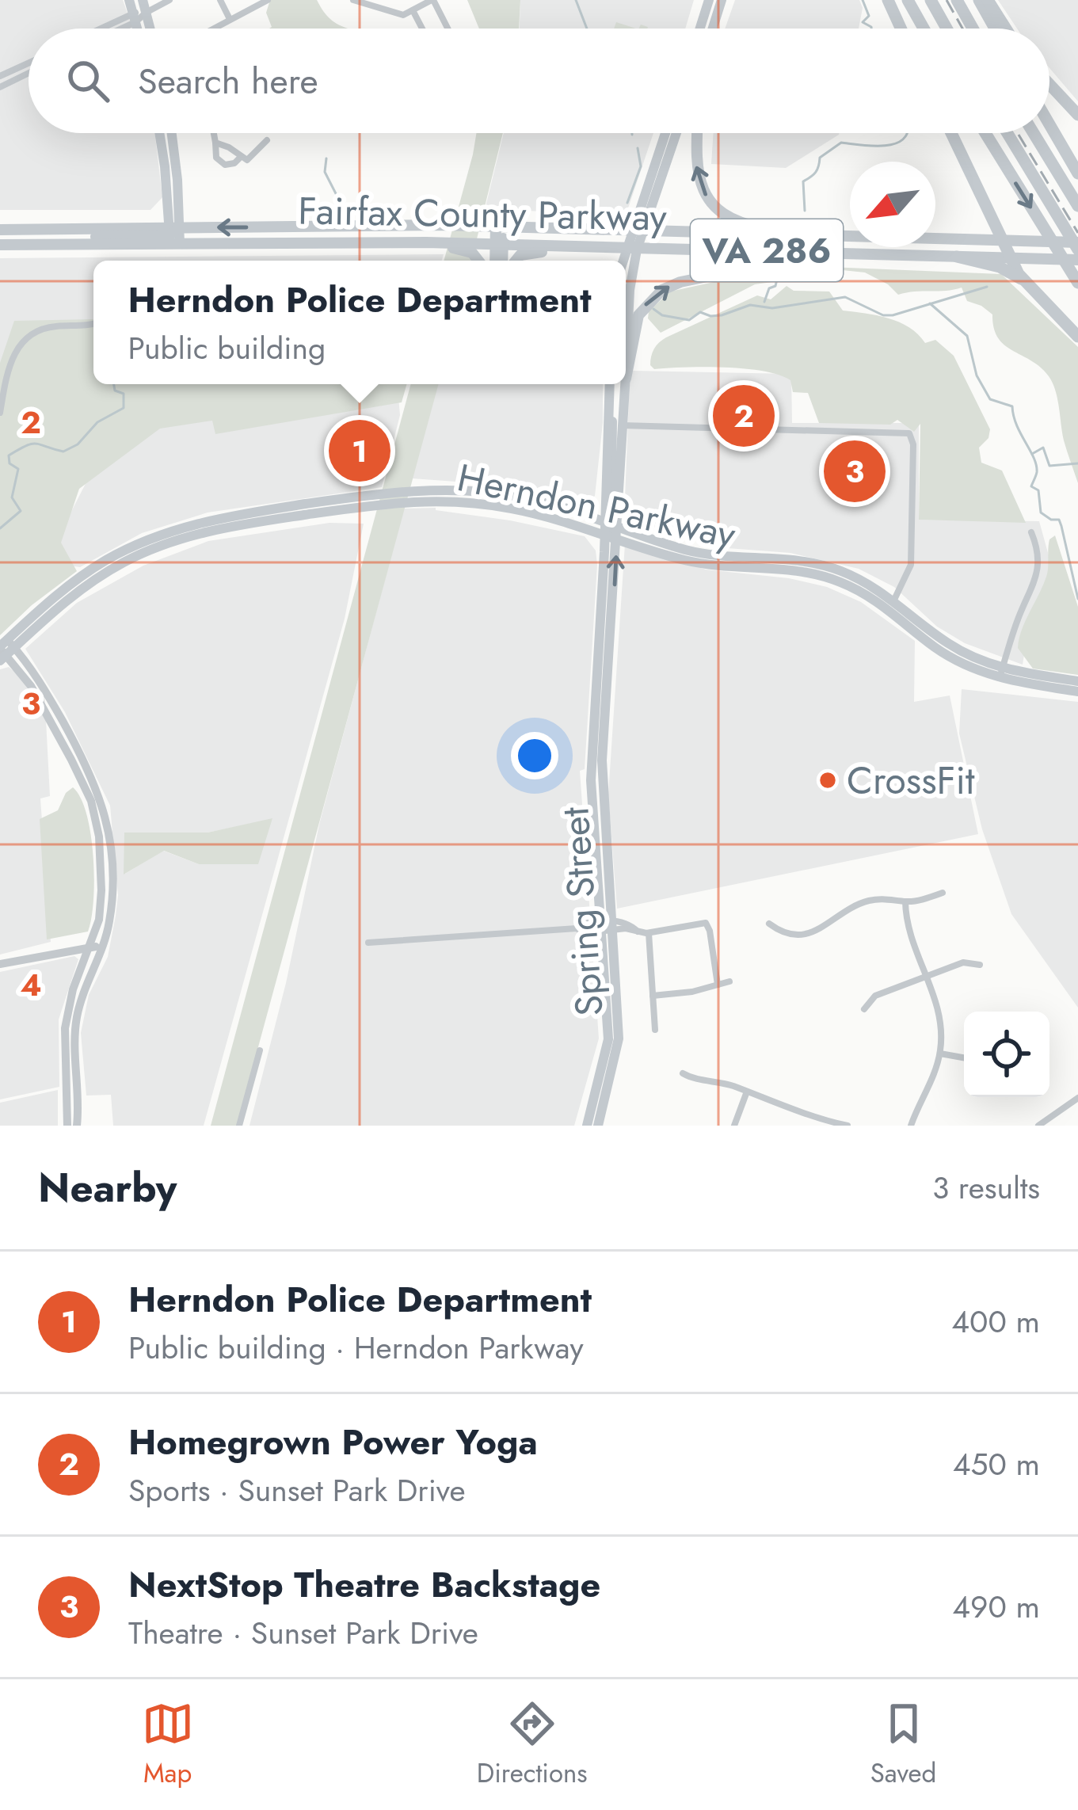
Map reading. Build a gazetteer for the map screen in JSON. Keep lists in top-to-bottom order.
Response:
{
  "streets": {
    "highway": ["Fairfax County Parkway", "VA 286"],
    "main road": ["Herndon Parkway", "Spring Street"]
  },
  "crossings": [
    ["Fairfax County Parkway", "Spring Street"],
    ["Herndon Parkway", "Spring Street"]
  ],
  "places": ["CrossFit"],
  "north": "bottom left",
  "page": {
    "search": "Search here",
    "popup": ["Herndon Police Department", "Public building"],
    "pins": ["2", "1", "3"],
    "heading": ["Nearby", "3 results"],
    "list": [
      {
        "mark": "1",
        "name": "Herndon Police Department",
        "note": "Public building · Herndon Parkway",
        "value": "400 m"
      },
      {
        "mark": "2",
        "name": "Homegrown Power Yoga",
        "note": "Sports · Sunset Park Drive",
        "value": "450 m"
      },
      {
        "mark": "3",
        "name": "NextStop Theatre Backstage",
        "note": "Theatre · Sunset Park Drive",
        "value": "490 m"
      }
    ],
    "nav": ["Map", "Directions", "Saved"]
  },
  "grid": {
    "rows": ["2", "3", "4"]
  }
}
